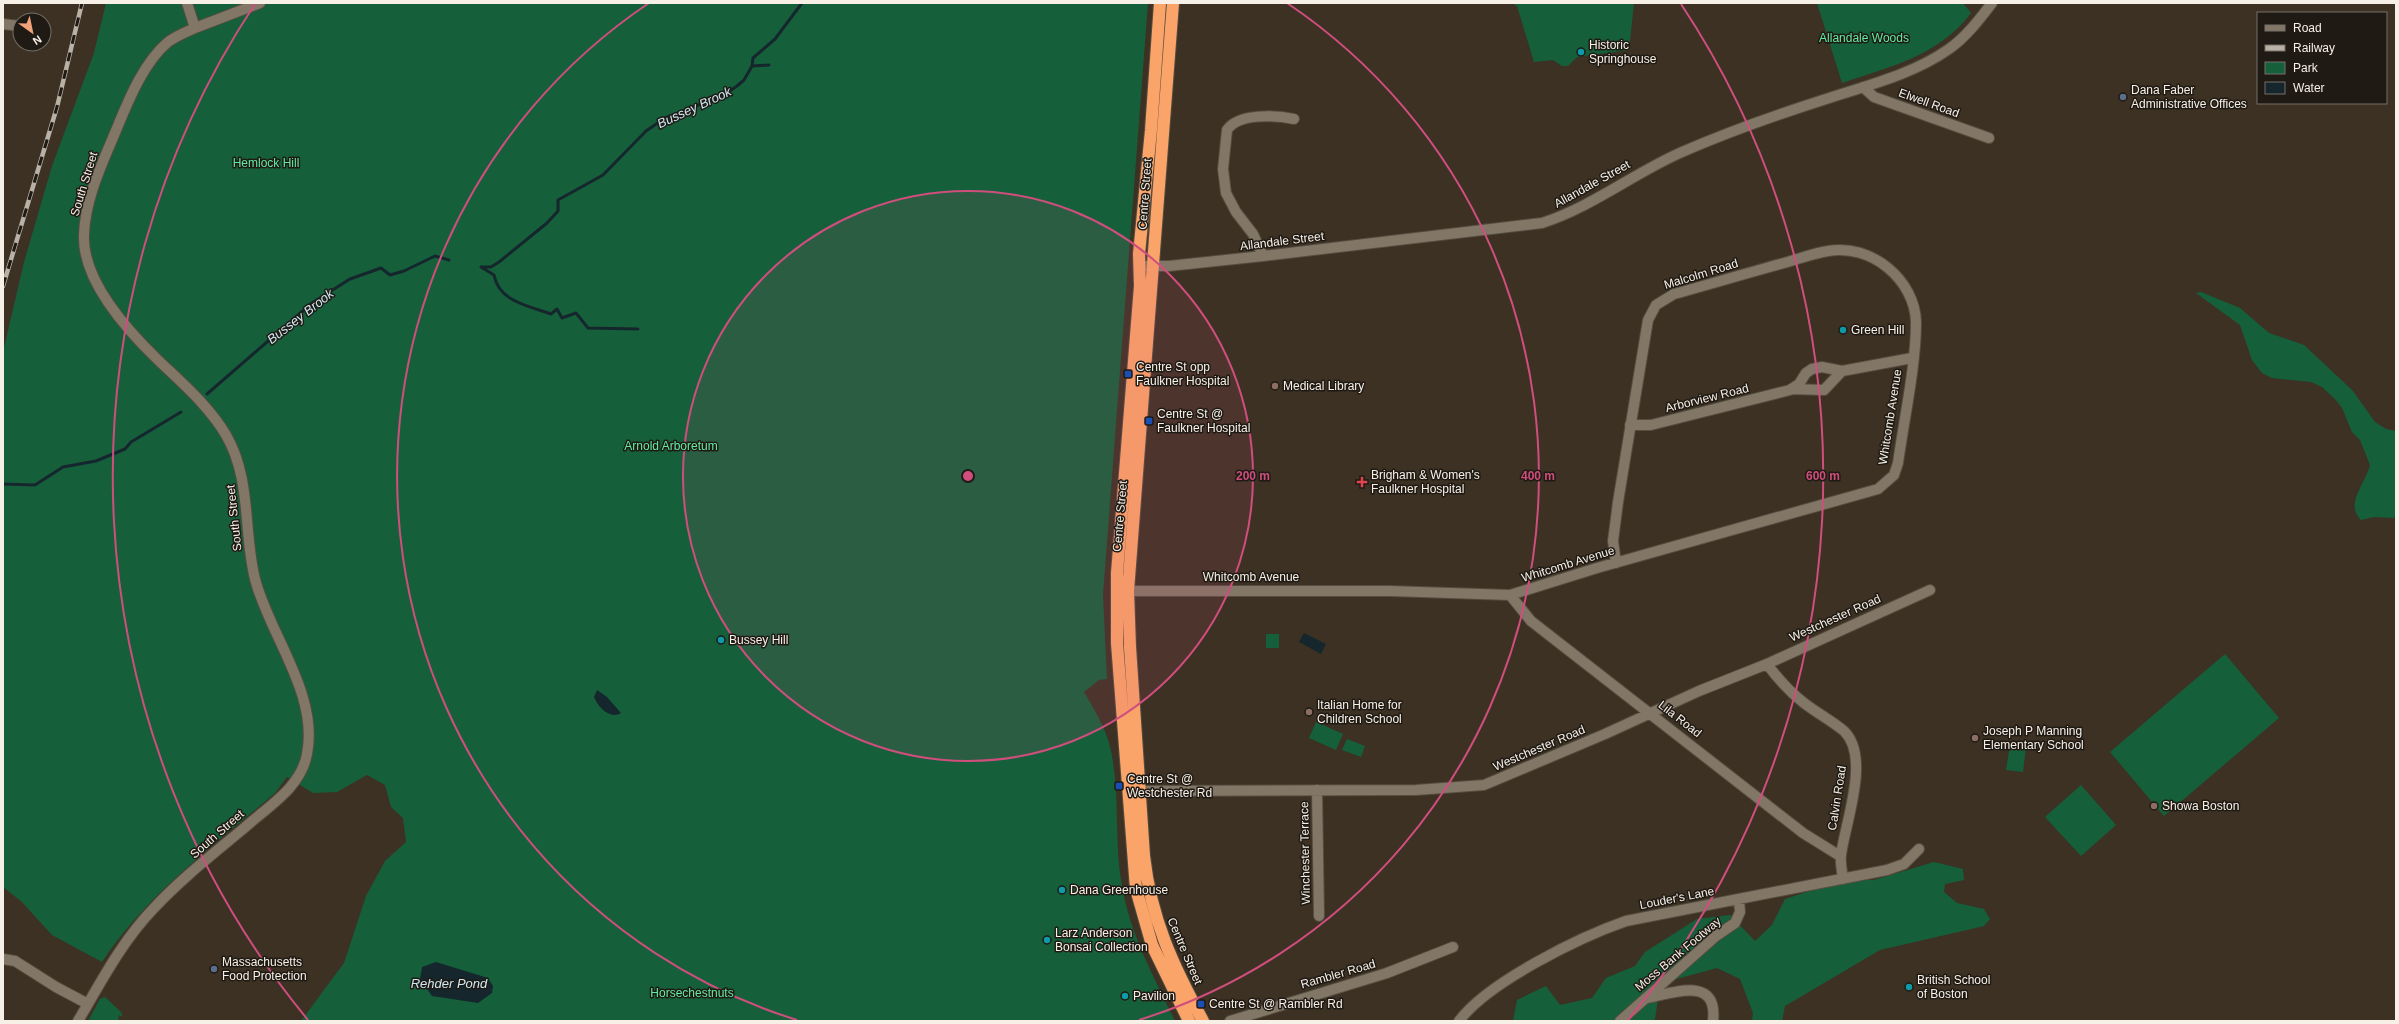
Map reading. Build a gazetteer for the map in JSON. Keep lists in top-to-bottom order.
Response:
{
  "streets": {
    "highway": ["Centre Street"],
    "street": [
      "Elwell Road",
      "South Street",
      "Allandale Street",
      "Malcolm Road",
      "Arborview Road",
      "Whitcomb Avenue",
      "Westchester Road",
      "Lila Road",
      "Calvin Road",
      "Winchester Terrace",
      "Louder's Lane",
      "Moss Bank Footway",
      "Rambler Road"
    ]
  },
  "crossings": [
    ["Elwell Road", "Allandale Street"],
    ["Allandale Street", "Centre Street"],
    ["Centre Street", "Whitcomb Avenue"],
    ["Centre Street", "Westchester Road"],
    ["Malcolm Road", "Arborview Road"],
    ["Malcolm Road", "Whitcomb Avenue"],
    ["Whitcomb Avenue", "Lila Road"],
    ["Westchester Road", "Lila Road"],
    ["Westchester Road", "Calvin Road"],
    ["Westchester Road", "Winchester Terrace"],
    ["Lila Road", "Calvin Road"],
    ["Calvin Road", "Louder's Lane"],
    ["Louder's Lane", "Moss Bank Footway"]
  ],
  "water": ["Bussey Brook", "Rehder Pond"],
  "parks": [
    "Allandale Woods",
    "Hemlock Hill",
    "Arnold Arboretum",
    "Horsechestnuts"
  ],
  "places": {
    "other": [
      "Historic Springhouse",
      "Dana Faber Administrative Offices",
      "Green Hill",
      "Medical Library",
      "Bussey Hill",
      "Italian Home for Children School",
      "Joseph P Manning Elementary School",
      "Showa Boston",
      "Dana Greenhouse",
      "Larz Anderson Bonsai Collection",
      "Massachusetts Food Protection",
      "British School of Boston",
      "Pavilion"
    ],
    "transit": [
      "Centre St opp Faulkner Hospital",
      "Centre St @ Faulkner Hospital",
      "Centre St @ Westchester Rd",
      "Centre St @ Rambler Rd"
    ],
    "health": ["Brigham & Women's Faulkner Hospital"]
  },
  "legend": [
    "Road",
    "Railway",
    "Park",
    "Water"
  ],
  "north": "bottom right",
  "rings": ["200 m", "400 m", "600 m"]
}
